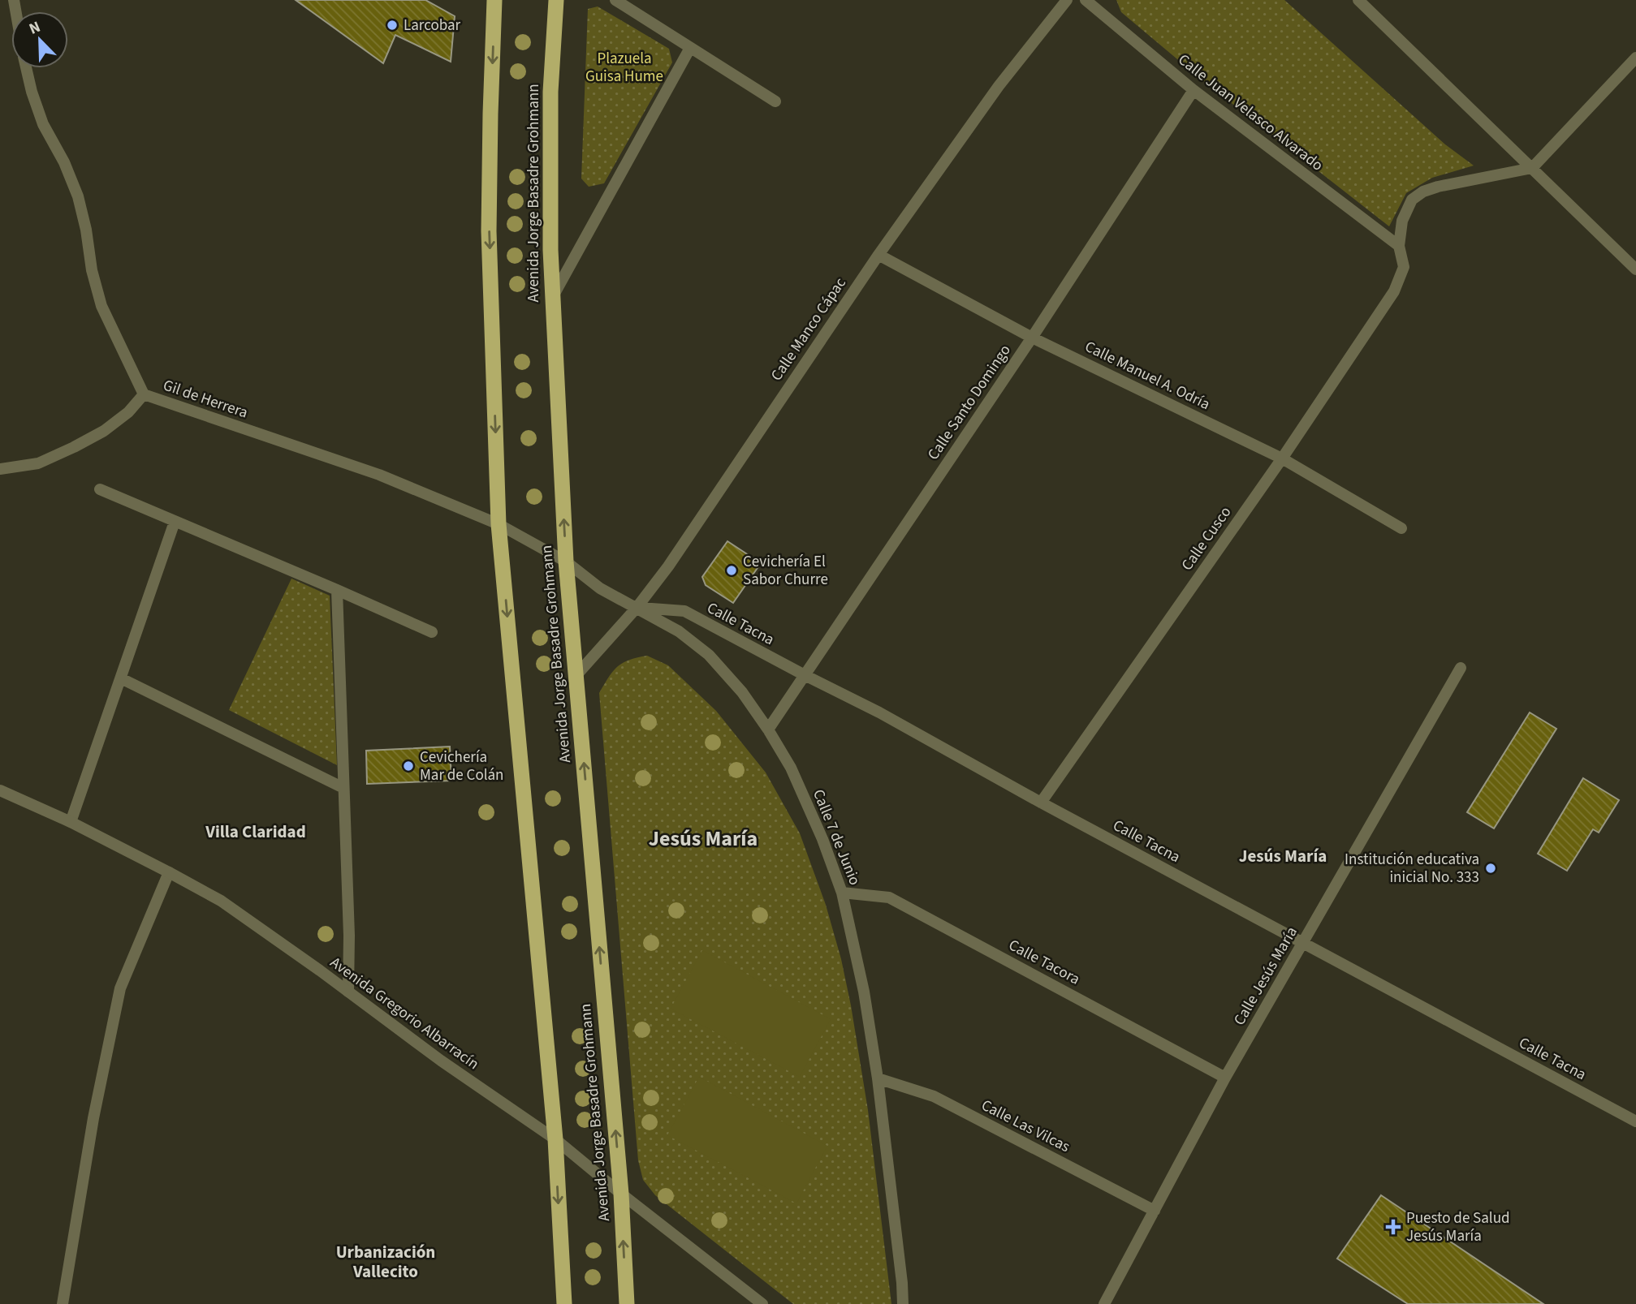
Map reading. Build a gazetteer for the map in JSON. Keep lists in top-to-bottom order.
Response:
{
  "streets": {
    "highway": ["Avenida Jorge Basadre Grohmann"],
    "street": [
      "Calle Juan Velasco Alvarado",
      "Calle Manco Cápac",
      "Calle Manuel A. Odría",
      "Gil de Herrera",
      "Calle Santo Domingo",
      "Calle Cusco",
      "Calle Tacna",
      "Calle 7 de Junio",
      "Calle Tacora",
      "Calle Jesús María",
      "Avenida Gregorio Albarracín",
      "Calle Las Vilcas"
    ]
  },
  "crossings": [
    ["Calle Juan Velasco Alvarado", "Calle Santo Domingo"],
    ["Calle Juan Velasco Alvarado", "Calle Cusco"],
    ["Avenida Jorge Basadre Grohmann", "Calle Manco Cápac"],
    ["Avenida Jorge Basadre Grohmann", "Calle 7 de Junio"],
    ["Avenida Jorge Basadre Grohmann", "Avenida Gregorio Albarracín"],
    ["Calle Manco Cápac", "Calle Manuel A. Odría"],
    ["Calle Manco Cápac", "Calle Tacna"],
    ["Calle Manco Cápac", "Calle 7 de Junio"],
    ["Calle Manuel A. Odría", "Calle Santo Domingo"],
    ["Calle Manuel A. Odría", "Calle Cusco"],
    ["Gil de Herrera", "Calle 7 de Junio"],
    ["Calle Santo Domingo", "Calle Tacna"],
    ["Calle Santo Domingo", "Calle 7 de Junio"],
    ["Calle Cusco", "Calle Tacna"],
    ["Calle Tacna", "Calle 7 de Junio"],
    ["Calle Tacna", "Calle Jesús María"],
    ["Calle 7 de Junio", "Calle Tacora"],
    ["Calle 7 de Junio", "Calle Las Vilcas"],
    ["Calle Tacora", "Calle Jesús María"],
    ["Calle Jesús María", "Calle Las Vilcas"]
  ],
  "districts": [
    "Villa Claridad",
    "Jesús María",
    "Jesús María",
    "Urbanización Vallecito"
  ],
  "parks": ["Plazuela Guisa Hume"],
  "places": {
    "other": [
      "Larcobar",
      "Cevichería El Sabor Churre",
      "Cevichería Mar de Colán",
      "Institución educativa inicial No. 333"
    ],
    "health": ["Puesto de Salud Jesús María"]
  },
  "north": "top left"
}
